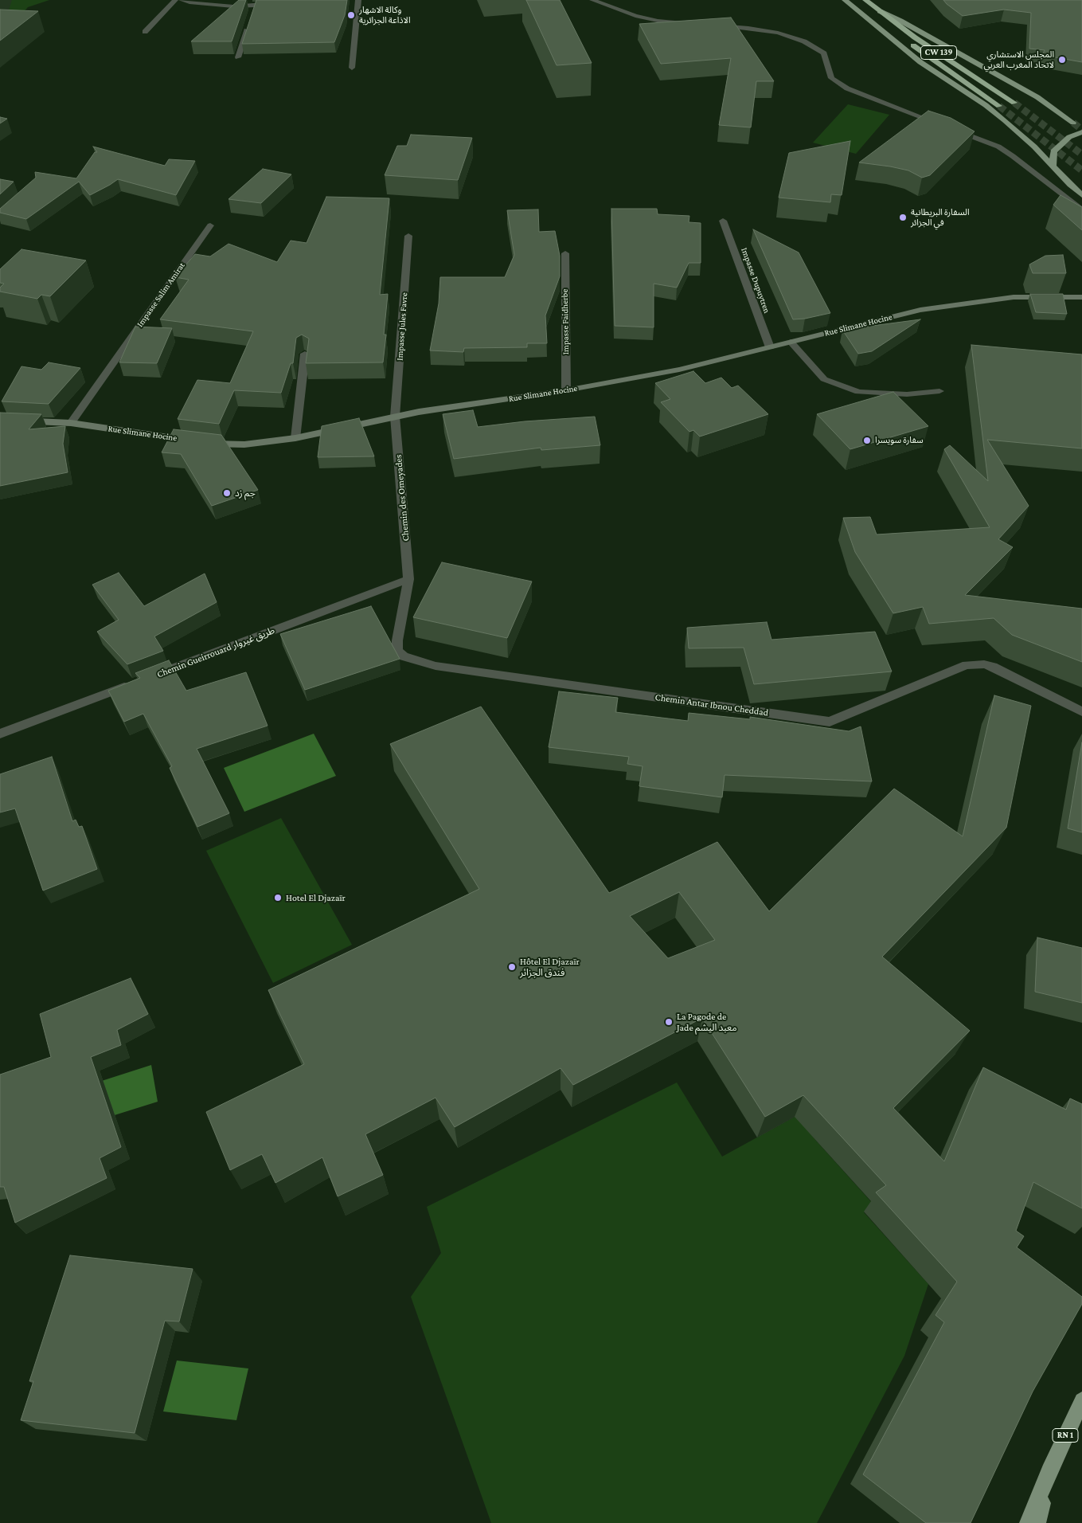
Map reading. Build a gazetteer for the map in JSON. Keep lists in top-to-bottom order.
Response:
{
  "streets": {
    "highway": ["CW 139"],
    "main road": ["RN 1"],
    "street": [
      "Impasse Dupuytren",
      "Impasse Salim Amirat",
      "Impasse Faidherbe",
      "Rue Slimane Hocine",
      "Impasse Jules Favre",
      "Chemin des Omeyades",
      "Chemin Gueirrouard طريق غيروار",
      "Chemin Antar Ibnou Cheddad"
    ]
  },
  "crossings": [
    ["Impasse Dupuytren", "Rue Slimane Hocine"],
    ["Impasse Salim Amirat", "Rue Slimane Hocine"],
    ["Impasse Faidherbe", "Rue Slimane Hocine"],
    ["Rue Slimane Hocine", "Impasse Jules Favre"],
    ["Rue Slimane Hocine", "Chemin des Omeyades"],
    ["Impasse Jules Favre", "Chemin des Omeyades"],
    ["Chemin des Omeyades", "Chemin Gueirrouard طريق غيروار"],
    ["Chemin des Omeyades", "Chemin Antar Ibnou Cheddad"],
    ["Chemin Gueirrouard طريق غيروار", "Chemin Antar Ibnou Cheddad"]
  ],
  "places": [
    "وكالة الاشهار الاذاعة الجزائرية",
    "المجلس الاستشاري لاتحاد المغرب العربي",
    "السفارة البريطانية في الجزائر",
    "سفارة سويسرا",
    "جم زد",
    "Hotel El Djazaïr",
    "Hôtel El Djazaïr فندق الجزائر",
    "La Pagode de Jade معبد اليشم"
  ]
}
